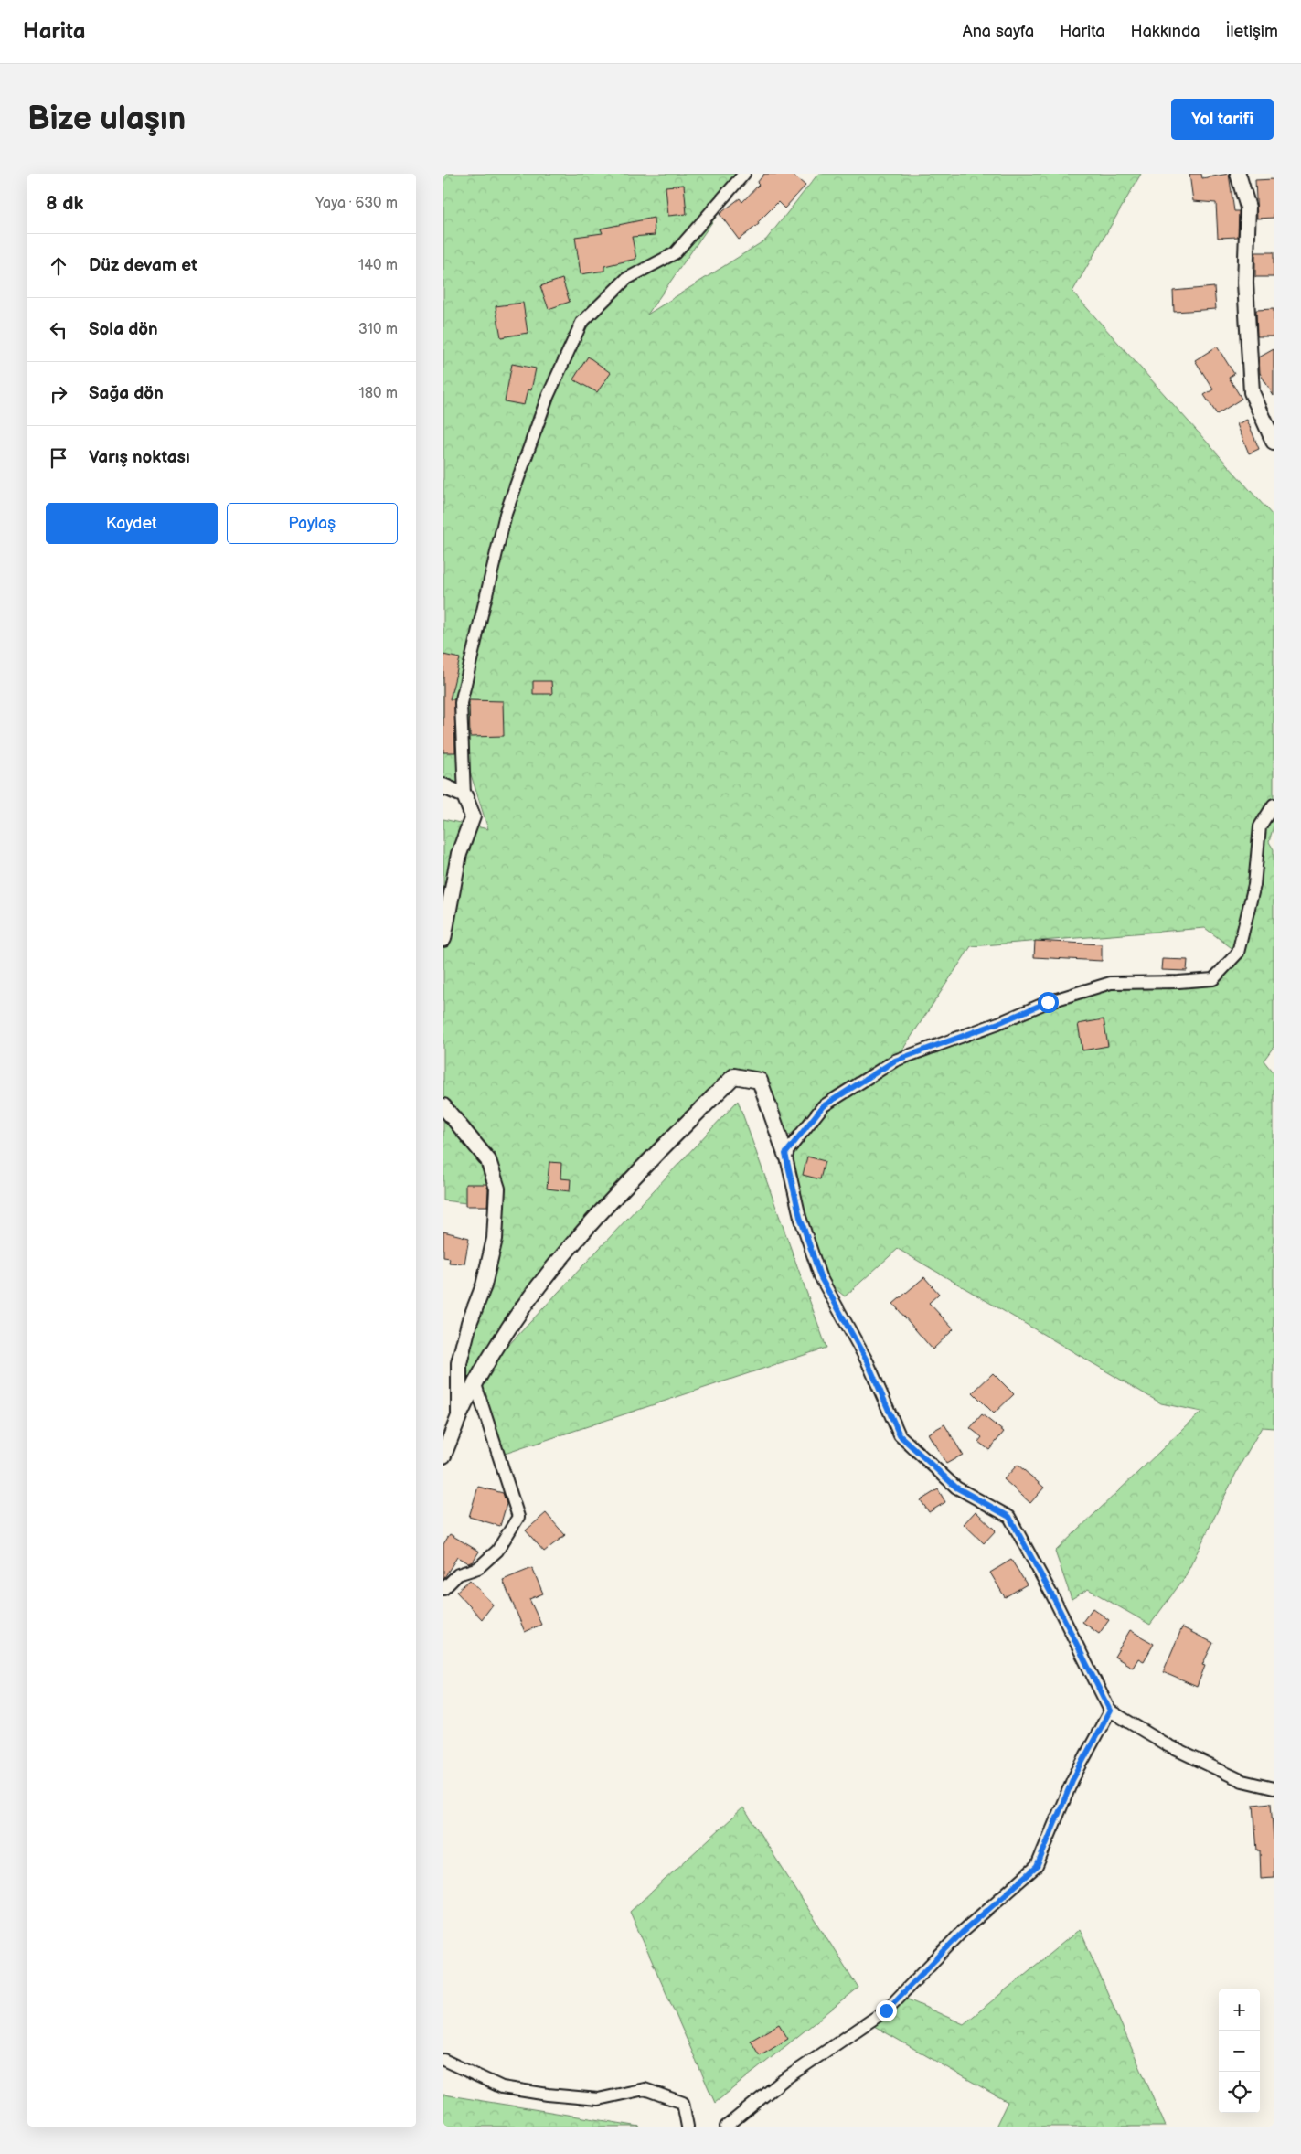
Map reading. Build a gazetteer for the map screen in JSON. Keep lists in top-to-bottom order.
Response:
{
  "page": {
    "header": "Harita",
    "nav": [
      "Ana sayfa",
      "Harita",
      "Hakkında",
      "İletişim"
    ],
    "buttons": [
      "Yol tarifi",
      ["Kaydet", "Paylaş"]
    ],
    "title": "Bize ulaşın",
    "heading": ["8 dk", "Yaya · 630 m"],
    "list": [
      ["Düz devam et", "140 m"],
      ["Sola dön", "310 m"],
      ["Sağa dön", "180 m"],
      "Varış noktası"
    ],
    "map_buttons": ["+", "−"]
  }
}
